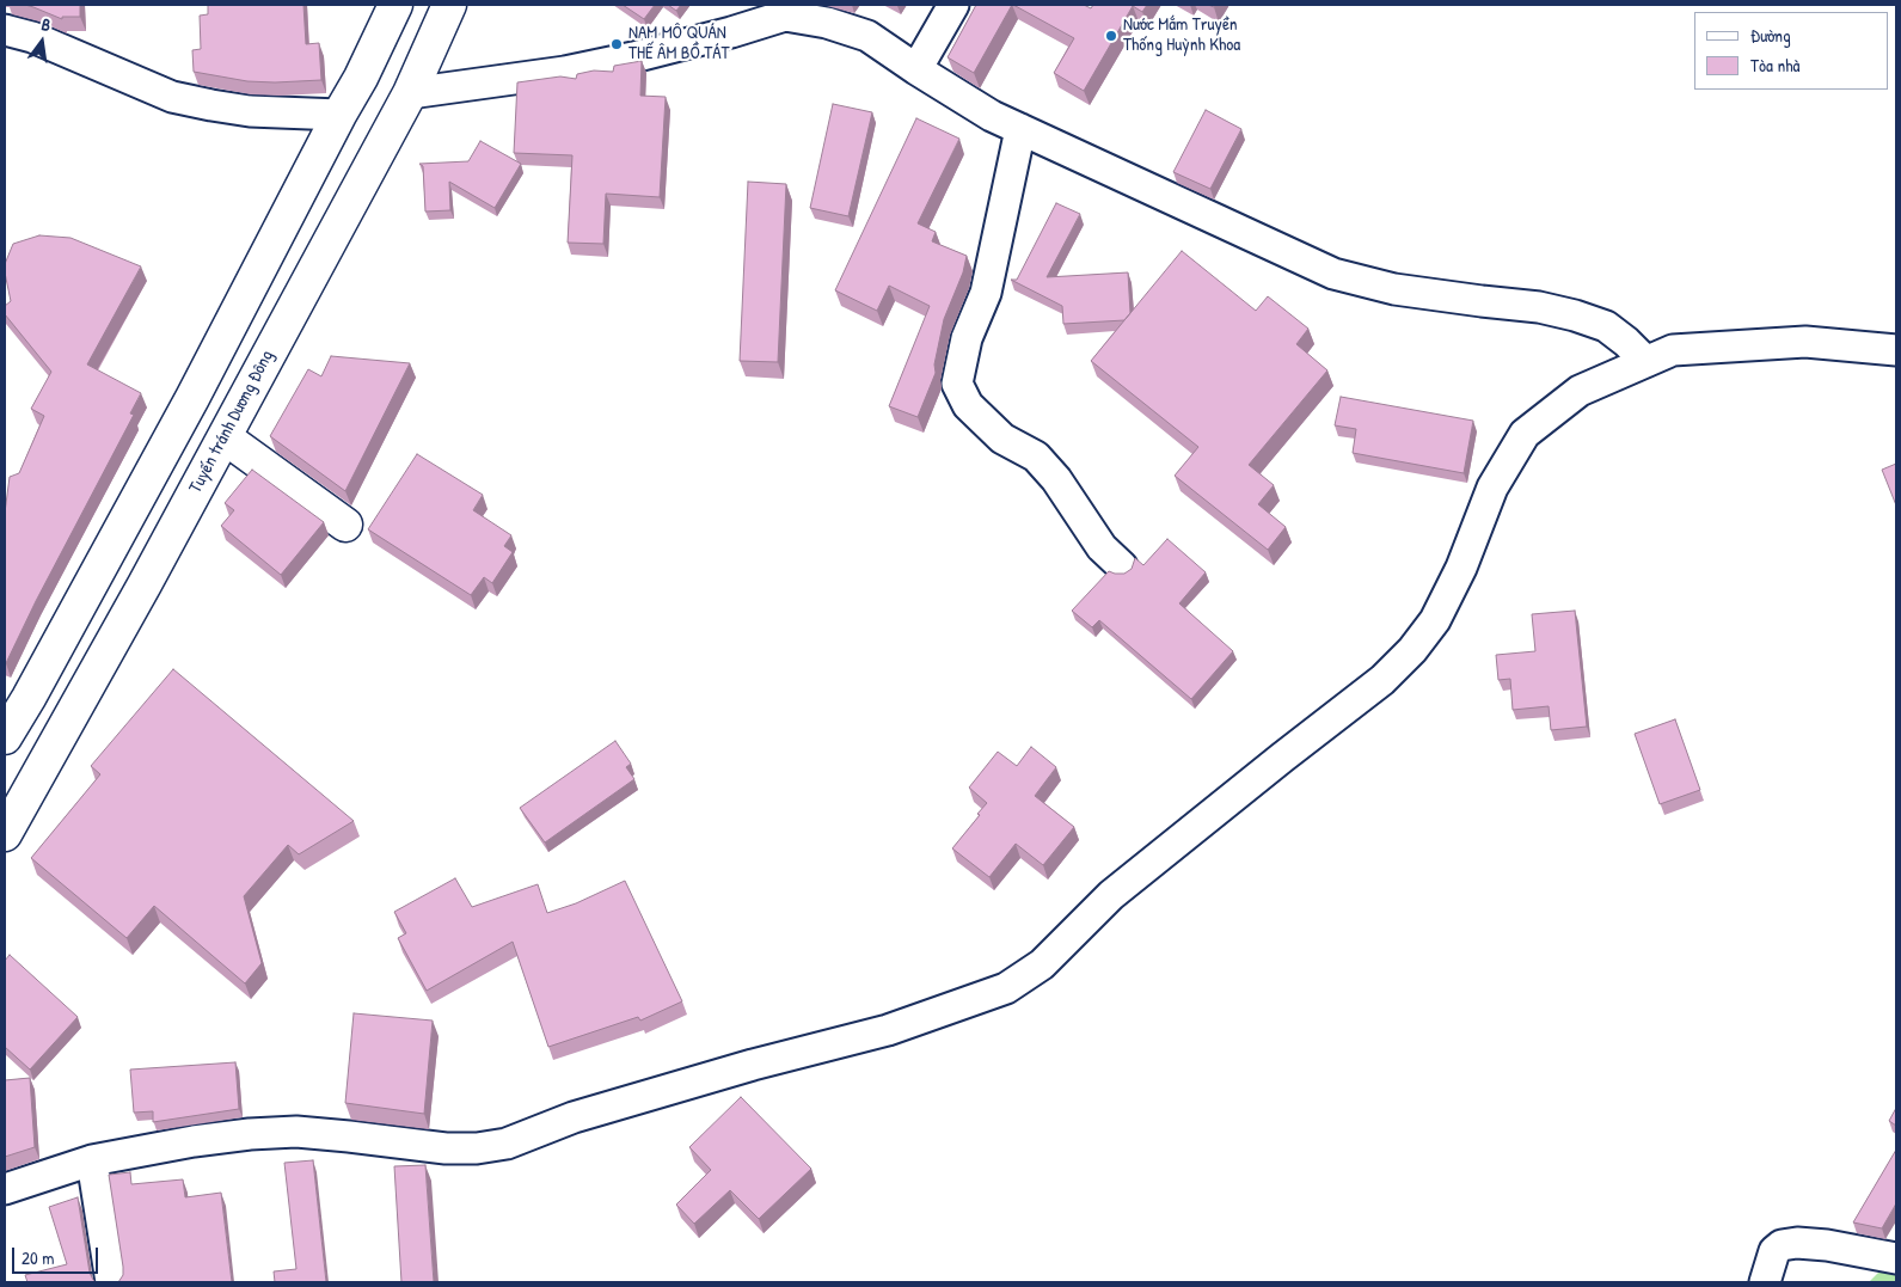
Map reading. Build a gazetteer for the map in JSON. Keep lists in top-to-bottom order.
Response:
{
  "streets": {
    "main road": ["Tuyến tránh Dương Đông"]
  },
  "places": ["Nước Mắm Truyền Thống Huỳnh Khoa", "NAM MÔ QUÁN THẾ ÂM BỒ TÁT"],
  "legend": ["Đường", "Tòa nhà"],
  "scale_bar": "20 m",
  "north": "top"
}
